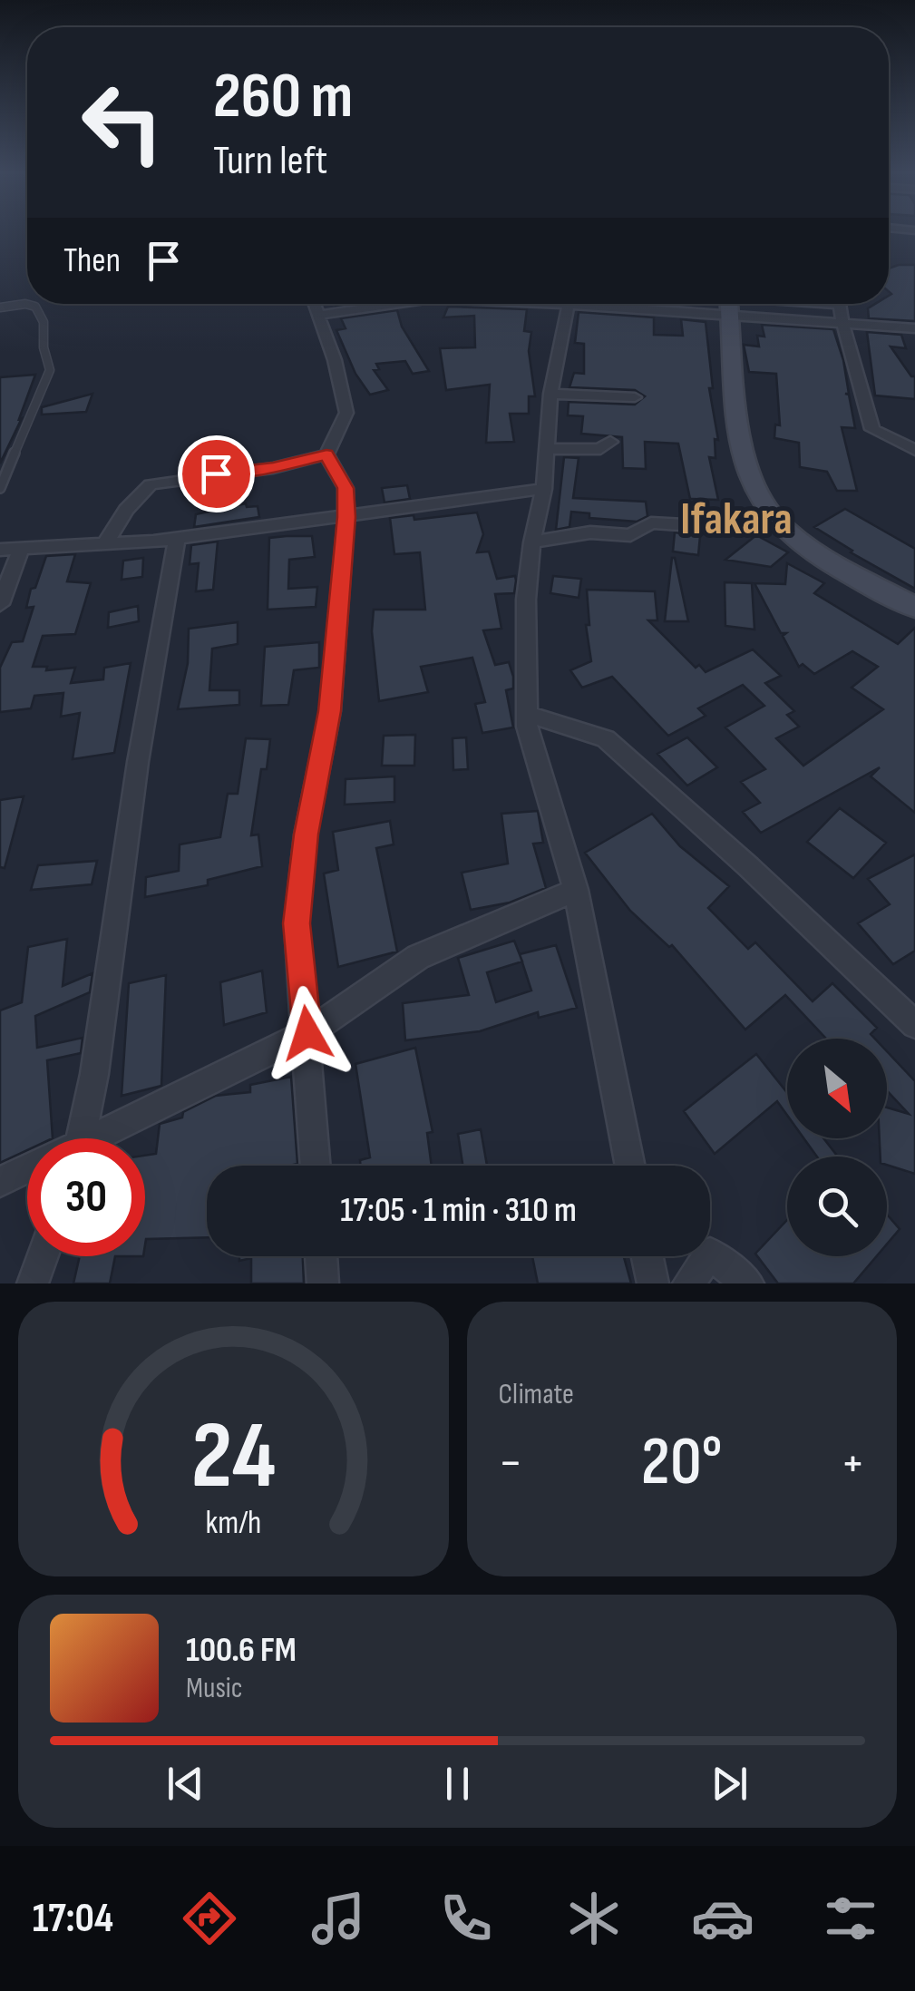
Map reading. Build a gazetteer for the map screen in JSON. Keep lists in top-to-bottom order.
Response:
{
  "districts": ["Ifakara"],
  "north": "bottom right",
  "page": {
    "turn": ["260 m", "Turn left"],
    "then": "Then",
    "limit": "30",
    "trip": "17:05 · 1 min · 310 m",
    "tile": "Climate",
    "heat": ["−", "20°", "+"],
    "song": ["100.6 FM", "Music"],
    "tabs": "17:04",
    "gauge": ["24", "km/h"]
  }
}
